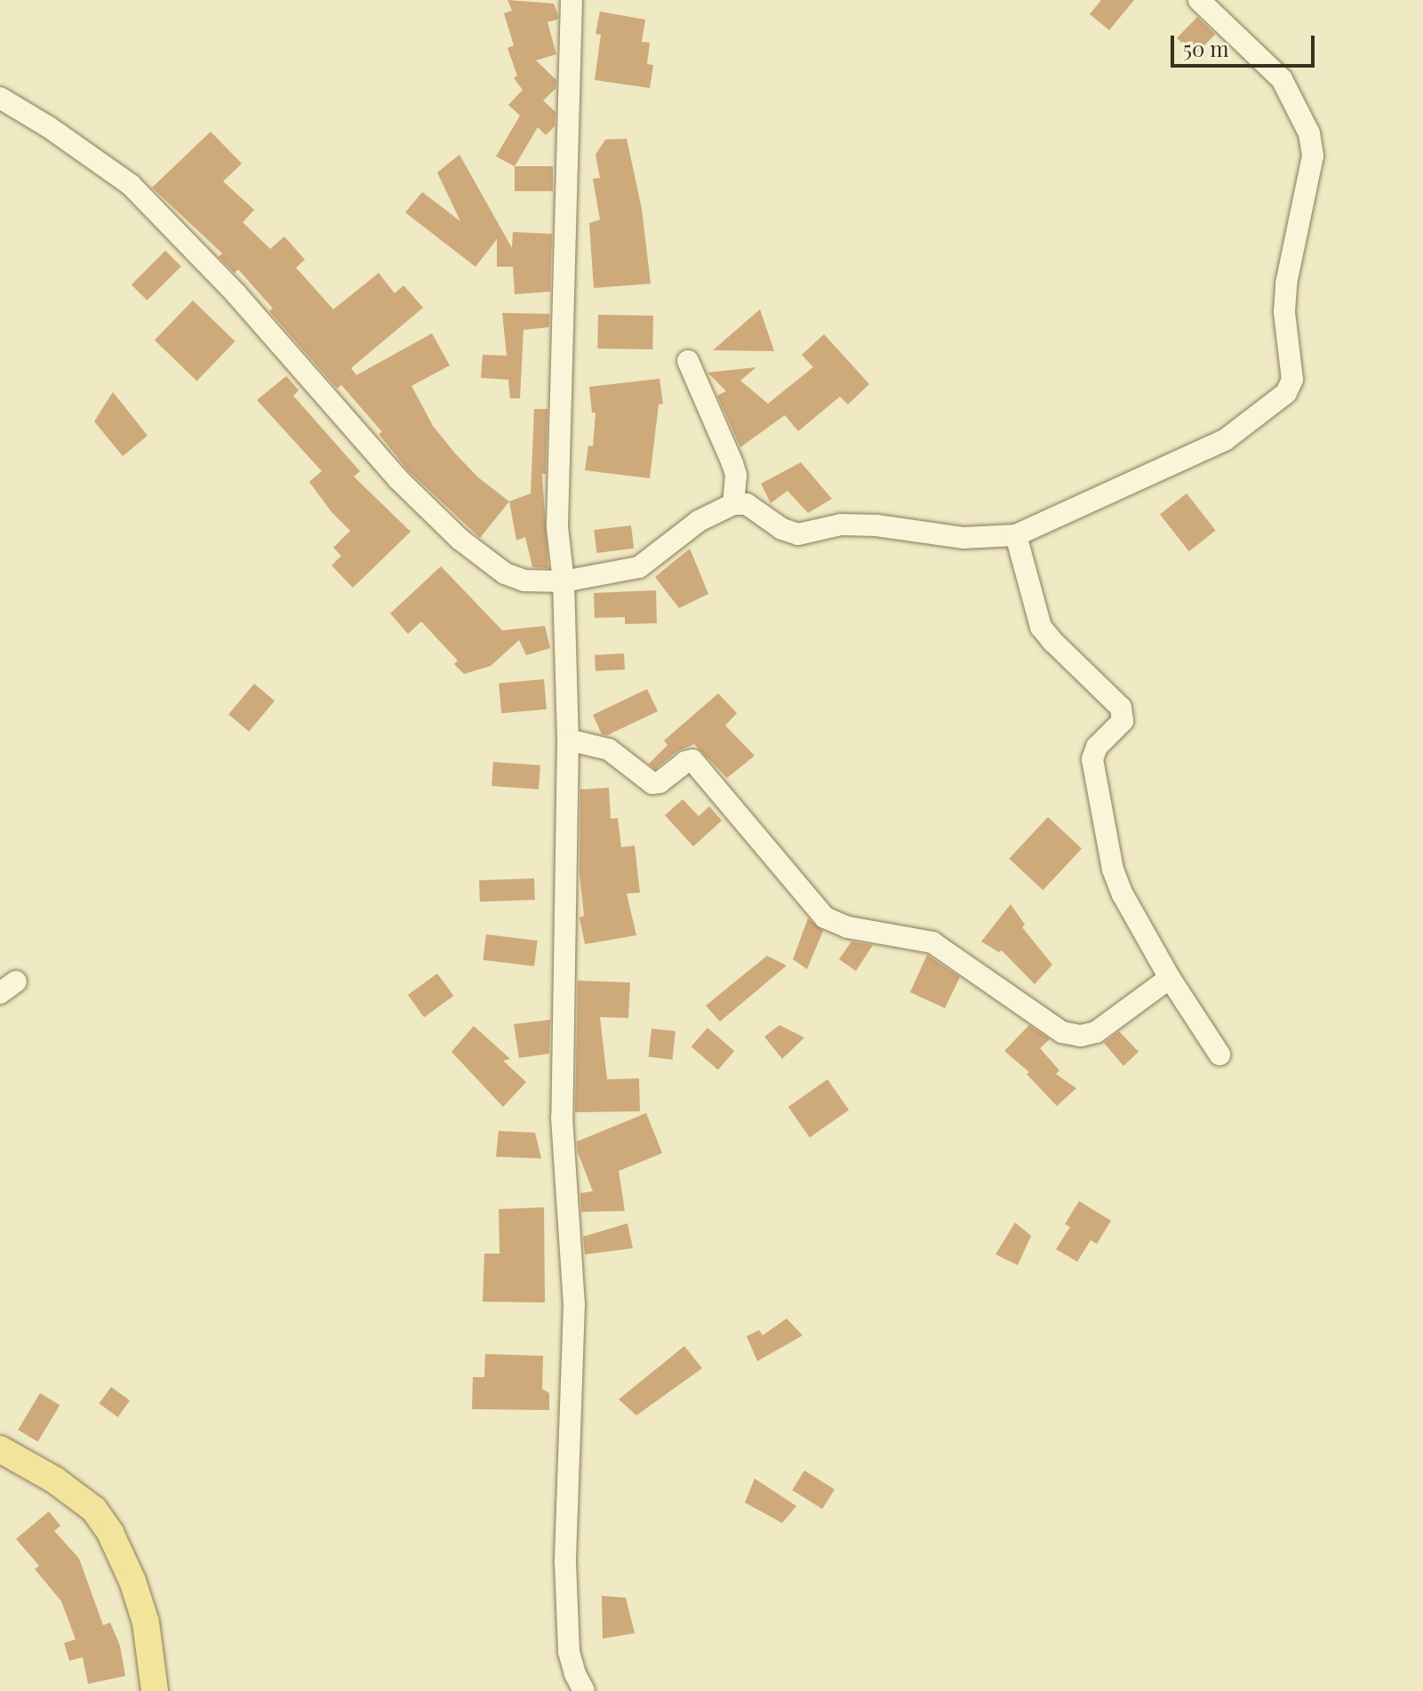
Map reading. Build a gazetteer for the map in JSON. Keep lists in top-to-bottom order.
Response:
{
  "scale_bar": "50 m"
}
